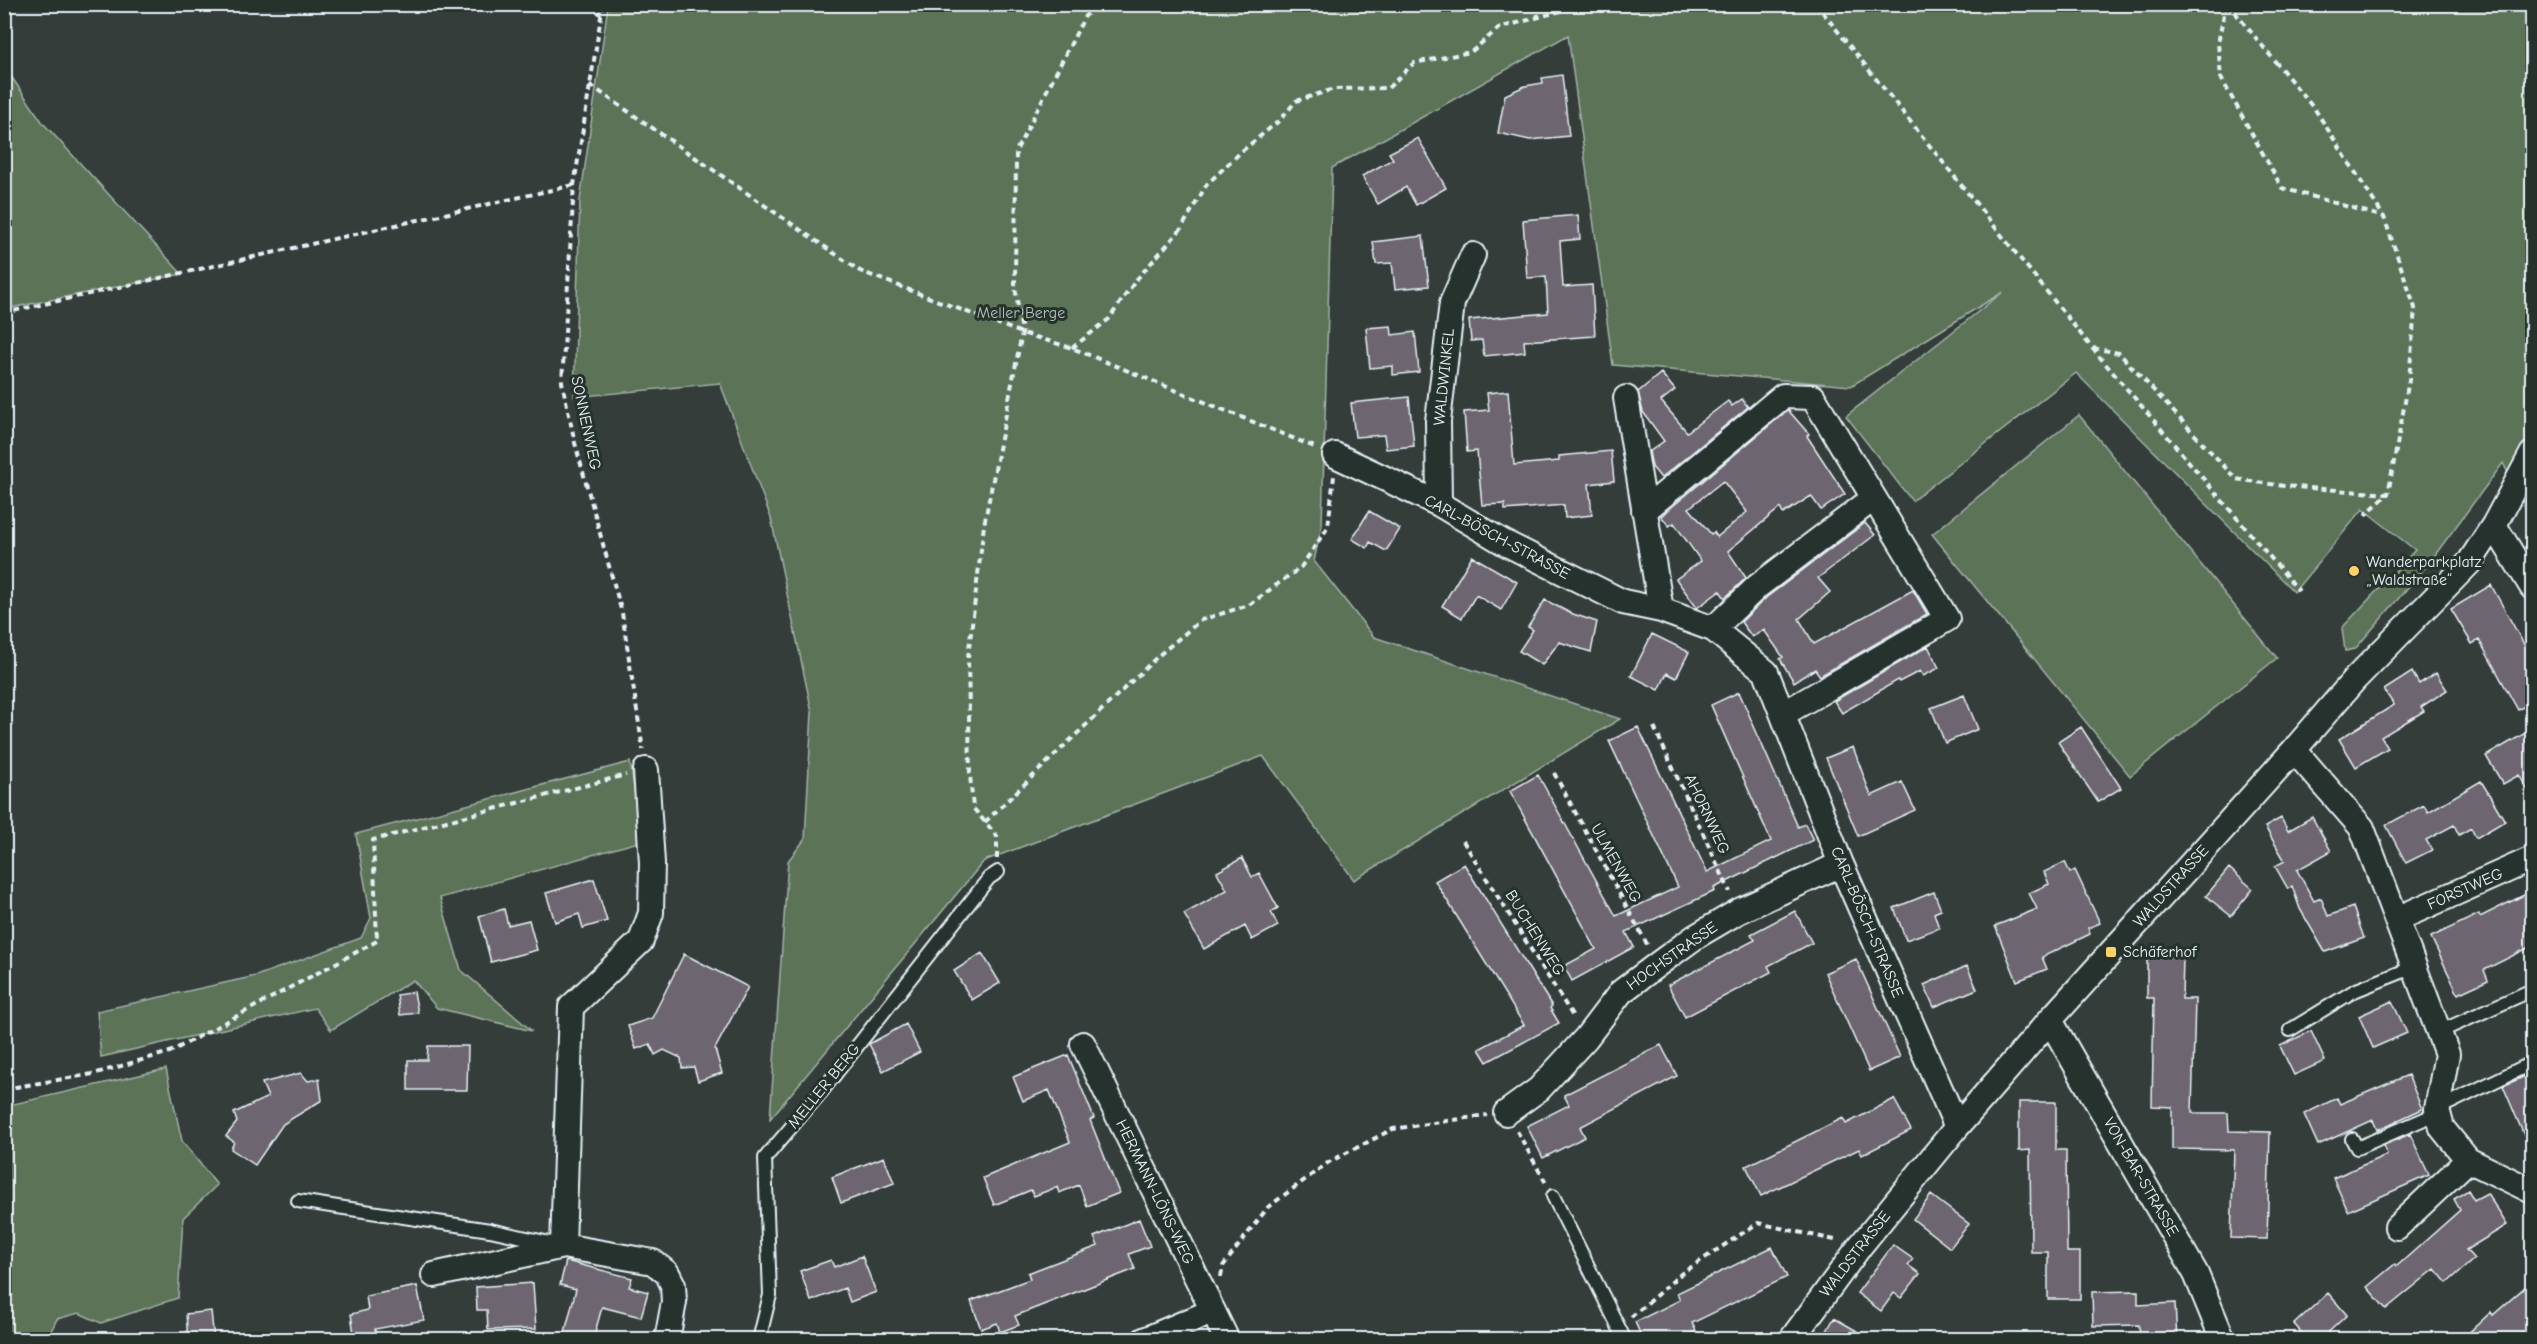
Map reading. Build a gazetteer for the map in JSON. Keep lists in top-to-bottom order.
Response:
{
  "streets": {
    "street": [
      "WALDWINKEL",
      "CARL-BÖSCH-STRASSE",
      "WALDSTRASSE",
      "FORSTWEG",
      "HOCHSTRASSE",
      "VON-BAR-STRASSE",
      "HERMANN-LÖNS-WEG"
    ],
    "lane": ["MELLER BERG"],
    "path": [
      "SONNENWEG",
      "AHORNWEG",
      "ULMENWEG",
      "BUCHENWEG"
    ]
  },
  "crossings": [
    ["WALDWINKEL", "CARL-BÖSCH-STRASSE"],
    ["CARL-BÖSCH-STRASSE", "WALDSTRASSE"],
    ["CARL-BÖSCH-STRASSE", "HOCHSTRASSE"],
    ["AHORNWEG", "HOCHSTRASSE"],
    ["ULMENWEG", "HOCHSTRASSE"],
    ["WALDSTRASSE", "VON-BAR-STRASSE"],
    ["BUCHENWEG", "HOCHSTRASSE"]
  ],
  "parks": ["Meller Berge"],
  "places": {
    "other": ["Wanderparkplatz „Waldstraße“"],
    "transit": ["Schäferhof"]
  }
}
